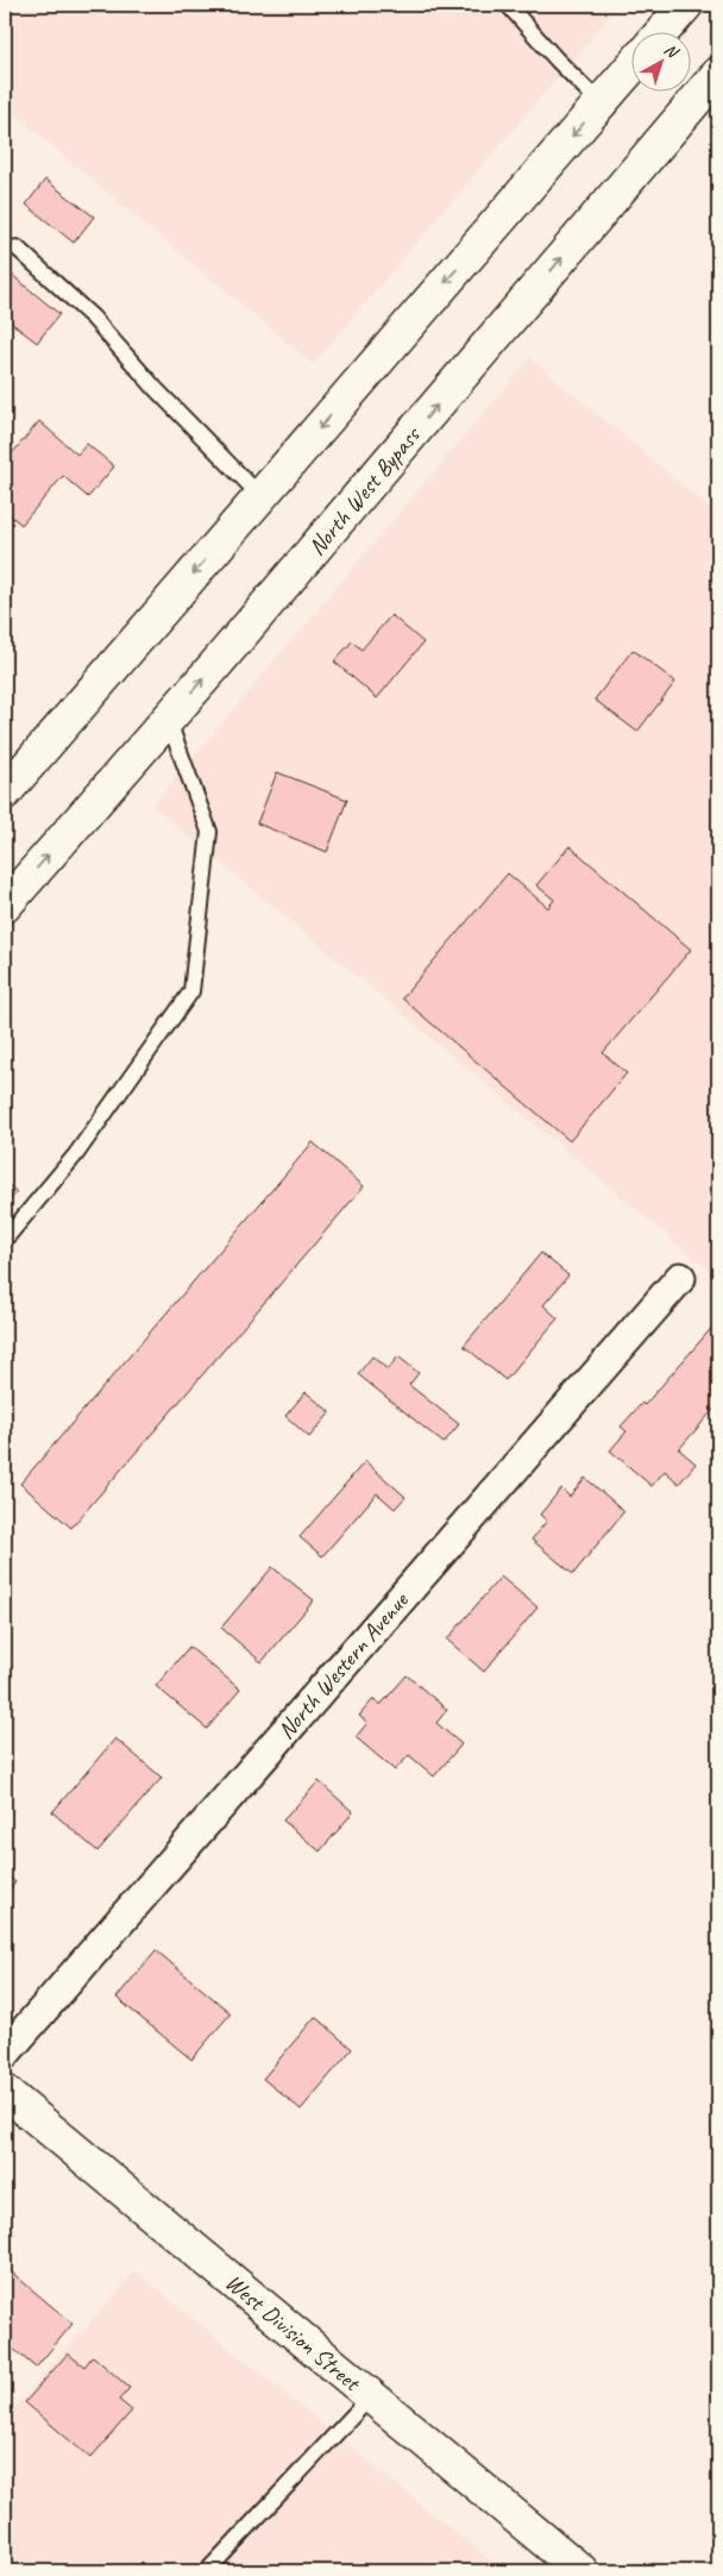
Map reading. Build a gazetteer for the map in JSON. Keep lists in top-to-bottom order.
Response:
{
  "streets": {
    "main road": ["North West Bypass", "West Division Street"],
    "street": ["North Western Avenue"]
  },
  "north": "top right"
}
